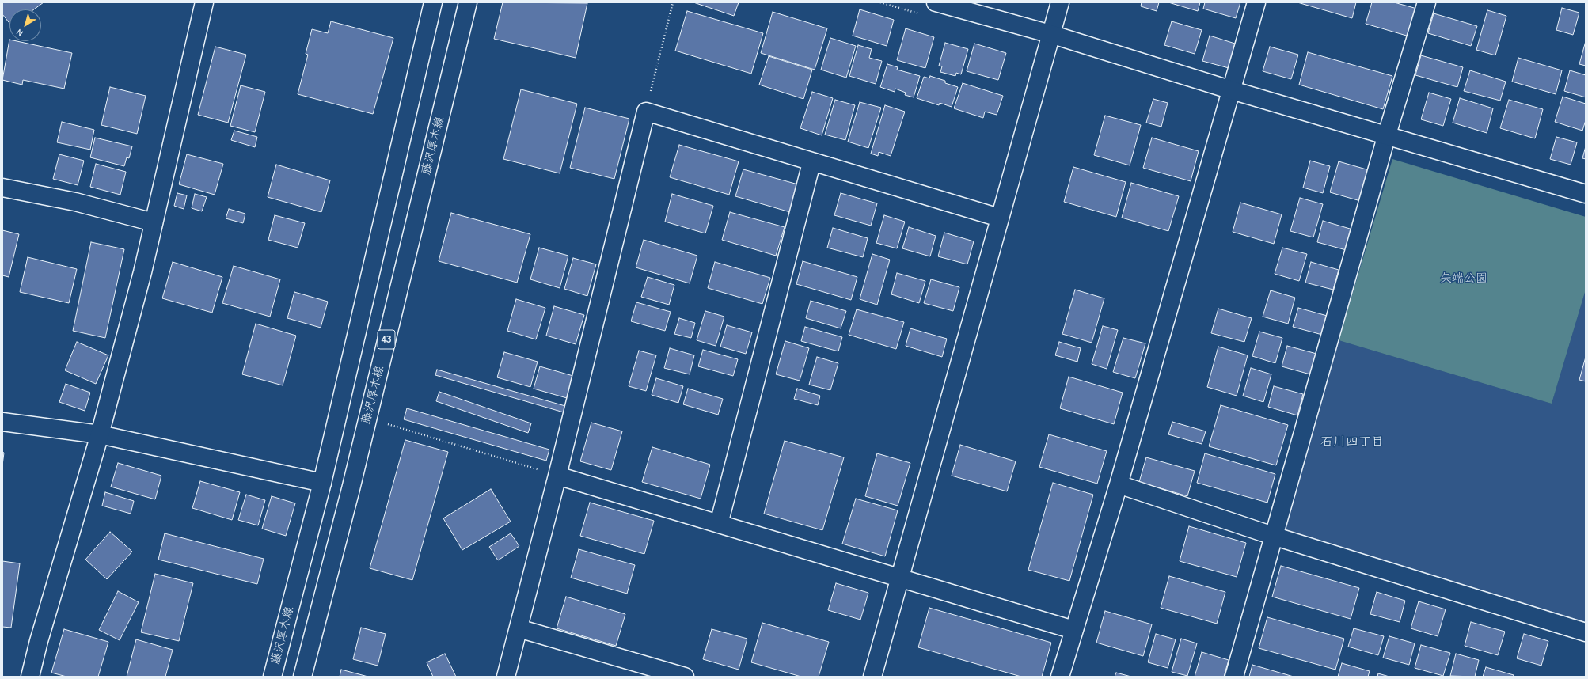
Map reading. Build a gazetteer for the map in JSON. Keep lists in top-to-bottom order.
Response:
{
  "streets": {
    "street": ["藤沢厚木線", "43"]
  },
  "districts": ["石川四丁目"],
  "parks": ["矢端公園"],
  "north": "bottom left"
}
